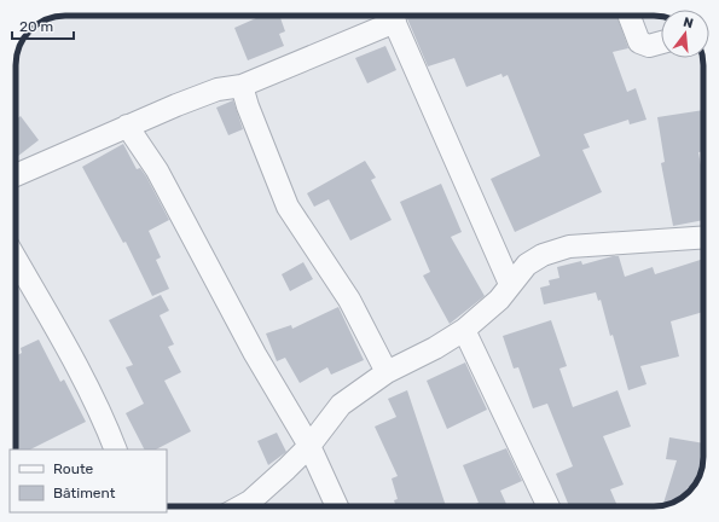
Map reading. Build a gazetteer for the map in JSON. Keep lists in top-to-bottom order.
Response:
{
  "legend": ["Route", "Bâtiment"],
  "scale_bar": "20 m",
  "north": "top"
}
